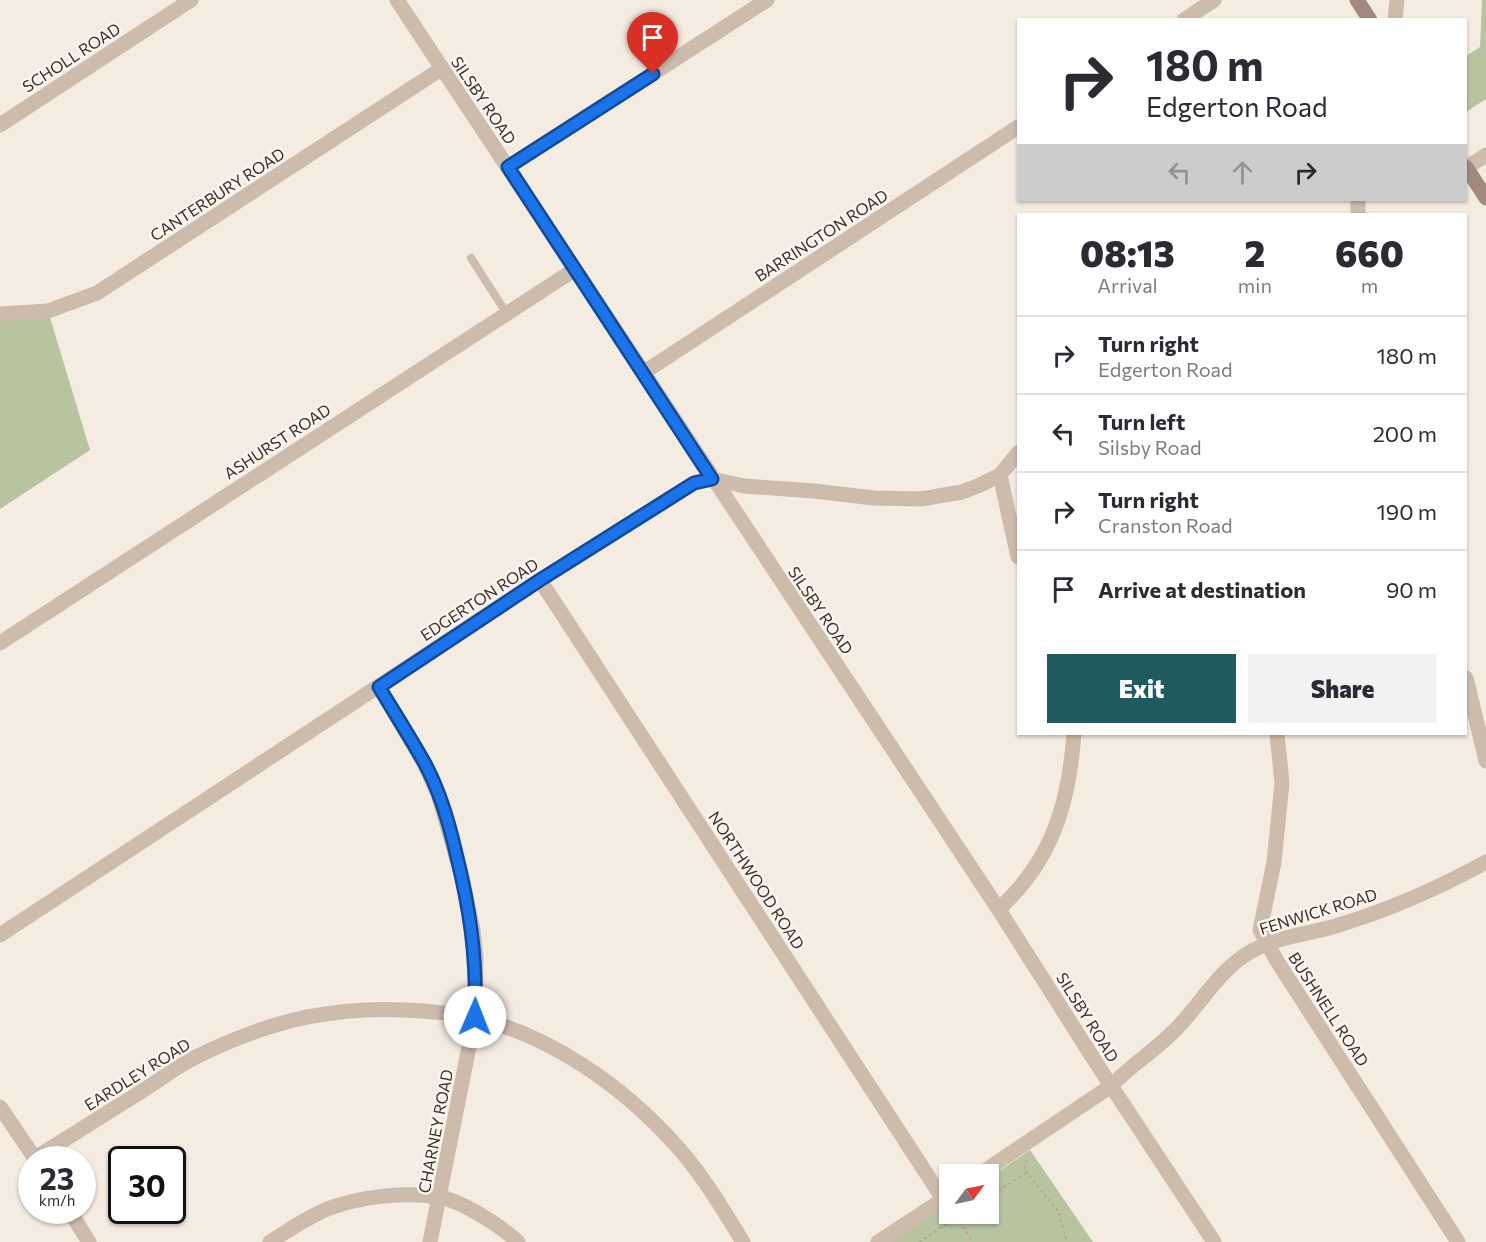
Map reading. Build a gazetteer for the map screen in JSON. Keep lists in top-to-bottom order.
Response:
{
  "streets": {
    "street": [
      "SCHOLL ROAD",
      "SILSBY ROAD",
      "CANTERBURY ROAD",
      "BARRINGTON ROAD",
      "ASHURST ROAD",
      "EDGERTON ROAD",
      "NORTHWOOD ROAD",
      "FENWICK ROAD",
      "BUSHNELL ROAD",
      "EARDLEY ROAD",
      "CHARNEY ROAD"
    ]
  },
  "crossings": [
    ["SILSBY ROAD", "CANTERBURY ROAD"],
    ["SILSBY ROAD", "BARRINGTON ROAD"],
    ["SILSBY ROAD", "ASHURST ROAD"],
    ["SILSBY ROAD", "EDGERTON ROAD"],
    ["SILSBY ROAD", "FENWICK ROAD"],
    ["EDGERTON ROAD", "NORTHWOOD ROAD"],
    ["EDGERTON ROAD", "CHARNEY ROAD"],
    ["FENWICK ROAD", "BUSHNELL ROAD"],
    ["EARDLEY ROAD", "CHARNEY ROAD"]
  ],
  "north": "top right",
  "page": {
    "turn": ["180 m", "Edgerton Road"],
    "eta": [
      "08:13",
      "Arrival",
      "2",
      "min",
      "660",
      "m"
    ],
    "list": [
      {
        "name": "Turn right",
        "note": "Edgerton Road",
        "value": "180 m"
      },
      {
        "name": "Turn left",
        "note": "Silsby Road",
        "value": "200 m"
      },
      {
        "name": "Turn right",
        "note": "Cranston Road",
        "value": "190 m"
      },
      {
        "name": "Arrive at destination",
        "value": "90 m"
      }
    ],
    "buttons": ["Exit", "Share"],
    "speed": "23 km/h",
    "limit": "30"
  }
}
